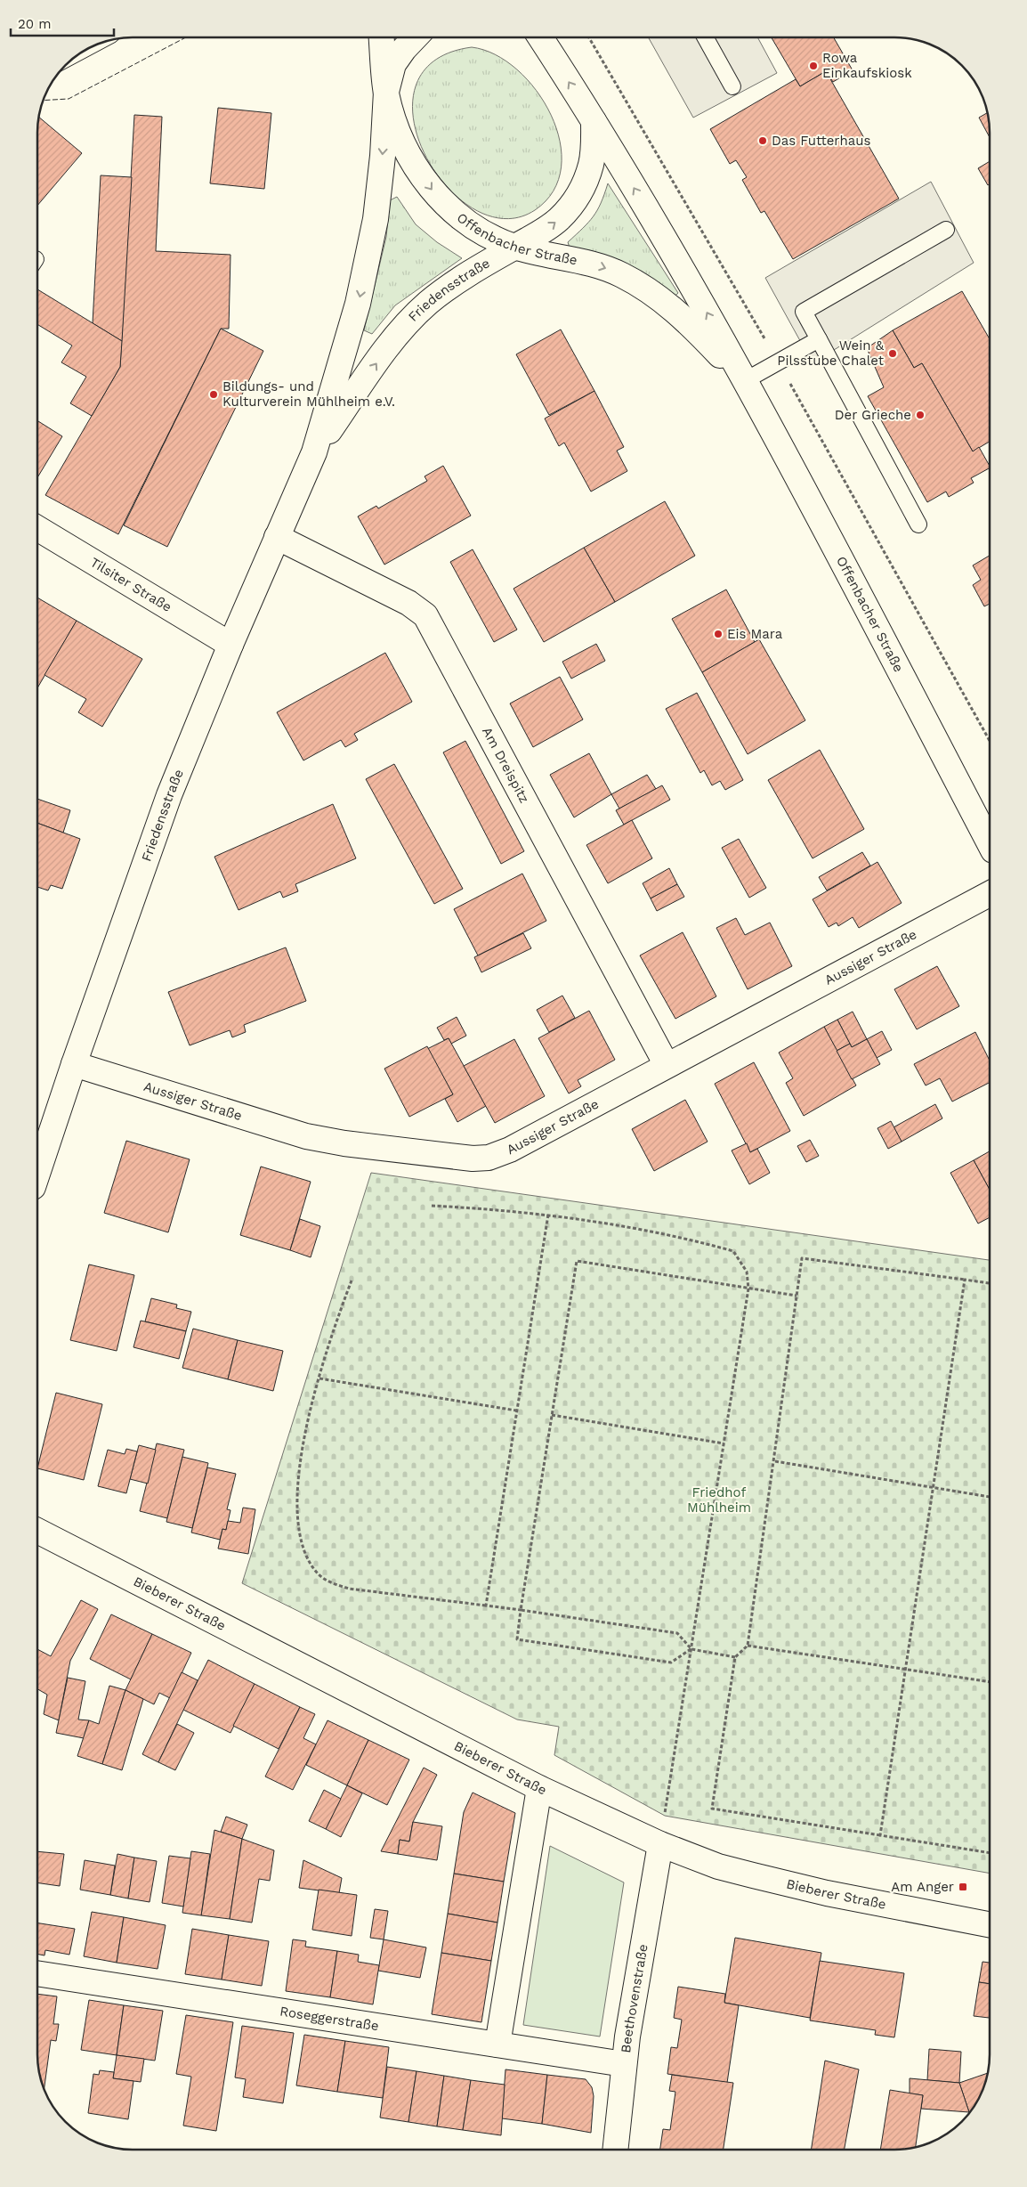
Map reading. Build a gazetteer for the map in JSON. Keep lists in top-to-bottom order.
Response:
{
  "streets": {
    "street": [
      "Offenbacher Straße",
      "Friedensstraße",
      "Tilsiter Straße",
      "Am Dreispitz",
      "Aussiger Straße",
      "Bieberer Straße",
      "Beethovenstraße",
      "Roseggerstraße"
    ]
  },
  "crossings": [
    ["Offenbacher Straße", "Friedensstraße"],
    ["Friedensstraße", "Tilsiter Straße"],
    ["Friedensstraße", "Am Dreispitz"],
    ["Friedensstraße", "Aussiger Straße"],
    ["Am Dreispitz", "Aussiger Straße"],
    ["Bieberer Straße", "Beethovenstraße"],
    ["Beethovenstraße", "Roseggerstraße"]
  ],
  "parks": ["Friedhof Mühlheim"],
  "places": {
    "other": [
      "Rowa Einkaufskiosk",
      "Das Futterhaus",
      "Wein & Pilsstube Chalet",
      "Bildungs- und Kulturverein Mühlheim e.V.",
      "Der Grieche",
      "Eis Mara"
    ],
    "transit": ["Am Anger"]
  },
  "scale_bar": "20 m"
}
